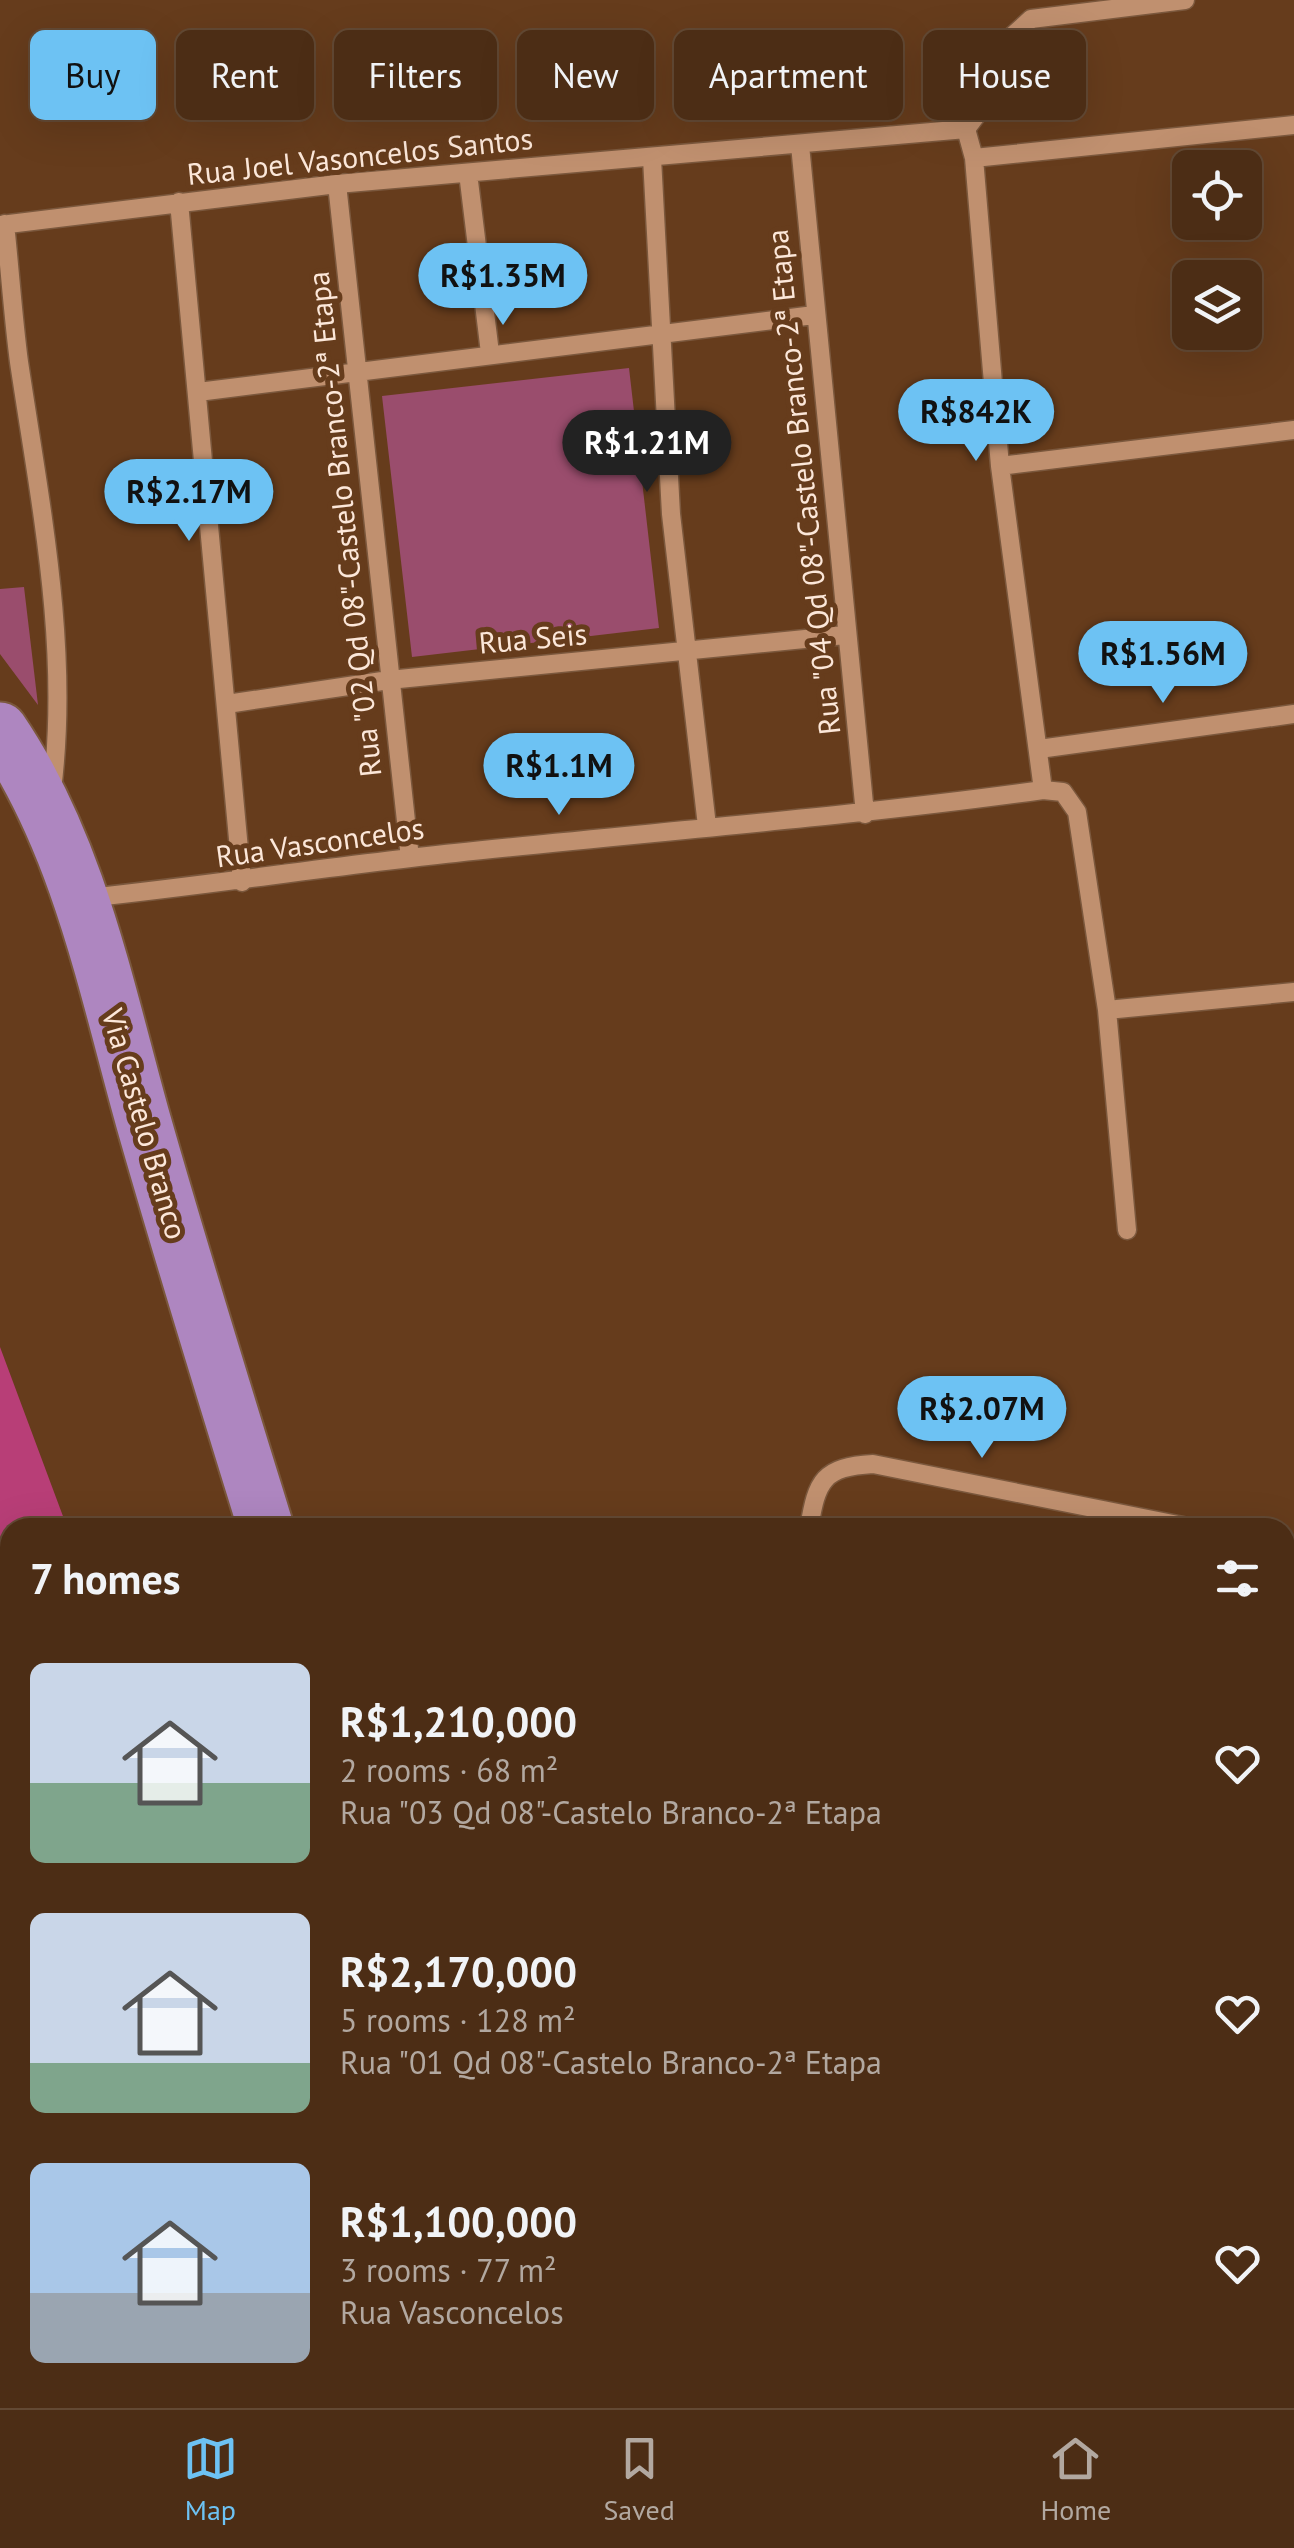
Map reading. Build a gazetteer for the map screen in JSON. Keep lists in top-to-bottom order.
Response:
{
  "streets": {
    "main road": ["Via Castelo Branco"],
    "street": [
      "Rua Joel Vasoncelos Santos",
      "Rua \"04 Qd 08\"-Castelo Branco-2ª Etapa",
      "Rua \"02 Qd 08\"-Castelo Branco-2ª Etapa",
      "Rua Seis",
      "Rua Vasconcelos"
    ]
  },
  "crossings": [
    ["Rua Joel Vasoncelos Santos", "Rua \"04 Qd 08\"-Castelo Branco-2ª Etapa"],
    ["Rua Joel Vasoncelos Santos", "Rua \"02 Qd 08\"-Castelo Branco-2ª Etapa"],
    ["Rua \"04 Qd 08\"-Castelo Branco-2ª Etapa", "Rua Seis"],
    ["Rua \"04 Qd 08\"-Castelo Branco-2ª Etapa", "Rua Vasconcelos"],
    ["Rua \"02 Qd 08\"-Castelo Branco-2ª Etapa", "Rua Seis"],
    ["Rua \"02 Qd 08\"-Castelo Branco-2ª Etapa", "Rua Vasconcelos"],
    ["Rua Vasconcelos", "Via Castelo Branco"]
  ],
  "page": {
    "chip": [
      "Buy",
      "Rent",
      "Filters",
      "New",
      "Apartment",
      "House"
    ],
    "price": [
      "R$1.35M",
      "R$842K",
      "R$1.21M",
      "R$2.17M",
      "R$1.56M",
      "R$1.1M",
      "R$2.07M"
    ],
    "heading": "7 homes",
    "list": [
      {
        "name": "R$1,210,000",
        "note": "2 rooms · 68 m² · Rua \"03 Qd 08\"-Castelo Branco-2ª Etapa"
      },
      {
        "name": "R$2,170,000",
        "note": "5 rooms · 128 m² · Rua \"01 Qd 08\"-Castelo Branco-2ª Etapa"
      },
      {
        "name": "R$1,100,000",
        "note": "3 rooms · 77 m² · Rua Vasconcelos"
      }
    ],
    "tabs": ["Map", "Saved", "Home"]
  }
}
